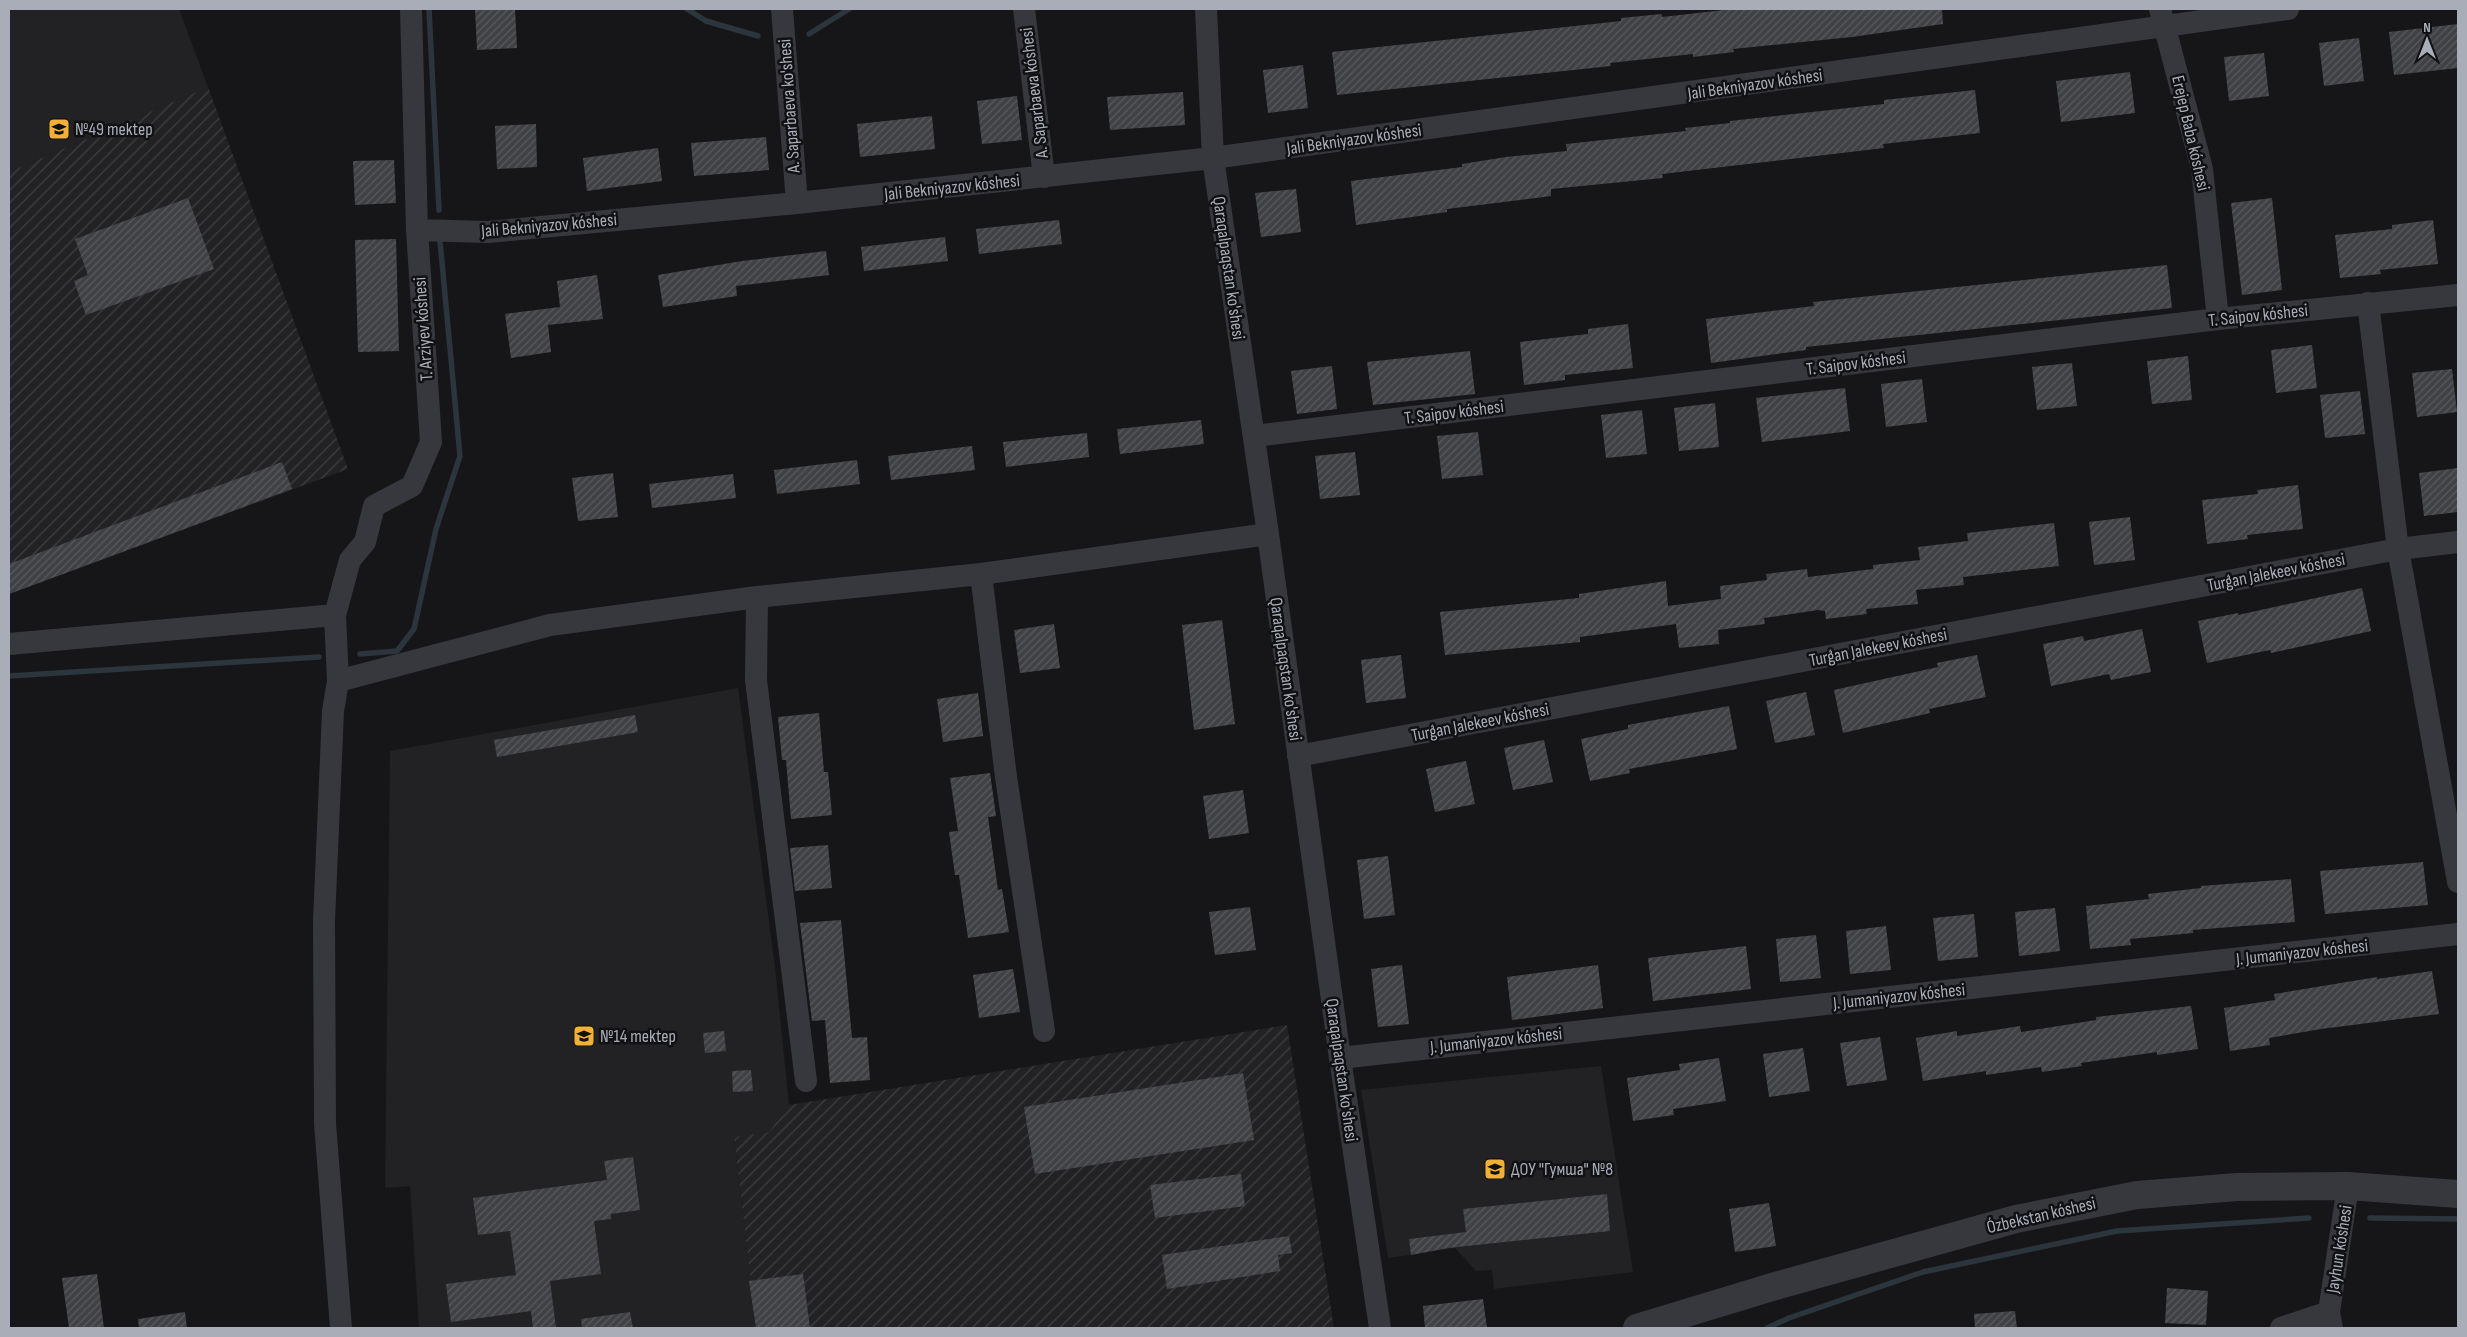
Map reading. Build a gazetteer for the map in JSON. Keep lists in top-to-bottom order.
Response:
{
  "streets": {
    "street": [
      "Jali Bekniyazov kóshesi",
      "A. Saparbaeva kóshesi",
      "A. Saparbaeva ko'shesi",
      "Erejep Baba kóshesi",
      "Qaraqalpaqstan ko'shesi",
      "T. Saipov kóshesi",
      "T. Arziyev kóshesi",
      "Turǵan Jalekeev kóshesi",
      "J. Jumaniyazov kóshesi",
      "Ózbekstan kóshesi",
      "Jayhun kóshesi"
    ]
  },
  "crossings": [
    ["Jali Bekniyazov kóshesi", "A. Saparbaeva kóshesi"],
    ["Jali Bekniyazov kóshesi", "A. Saparbaeva ko'shesi"],
    ["Jali Bekniyazov kóshesi", "Erejep Baba kóshesi"],
    ["Jali Bekniyazov kóshesi", "Qaraqalpaqstan ko'shesi"],
    ["Jali Bekniyazov kóshesi", "T. Arziyev kóshesi"],
    ["Erejep Baba kóshesi", "T. Saipov kóshesi"],
    ["Qaraqalpaqstan ko'shesi", "T. Saipov kóshesi"],
    ["Qaraqalpaqstan ko'shesi", "Turǵan Jalekeev kóshesi"],
    ["Qaraqalpaqstan ko'shesi", "J. Jumaniyazov kóshesi"],
    ["Ózbekstan kóshesi", "Jayhun kóshesi"]
  ],
  "places": {
    "school or university": ["№49 mektep", "№14 mektep", "ДОУ \"Гумша\" №8"]
  },
  "north": "top"
}
